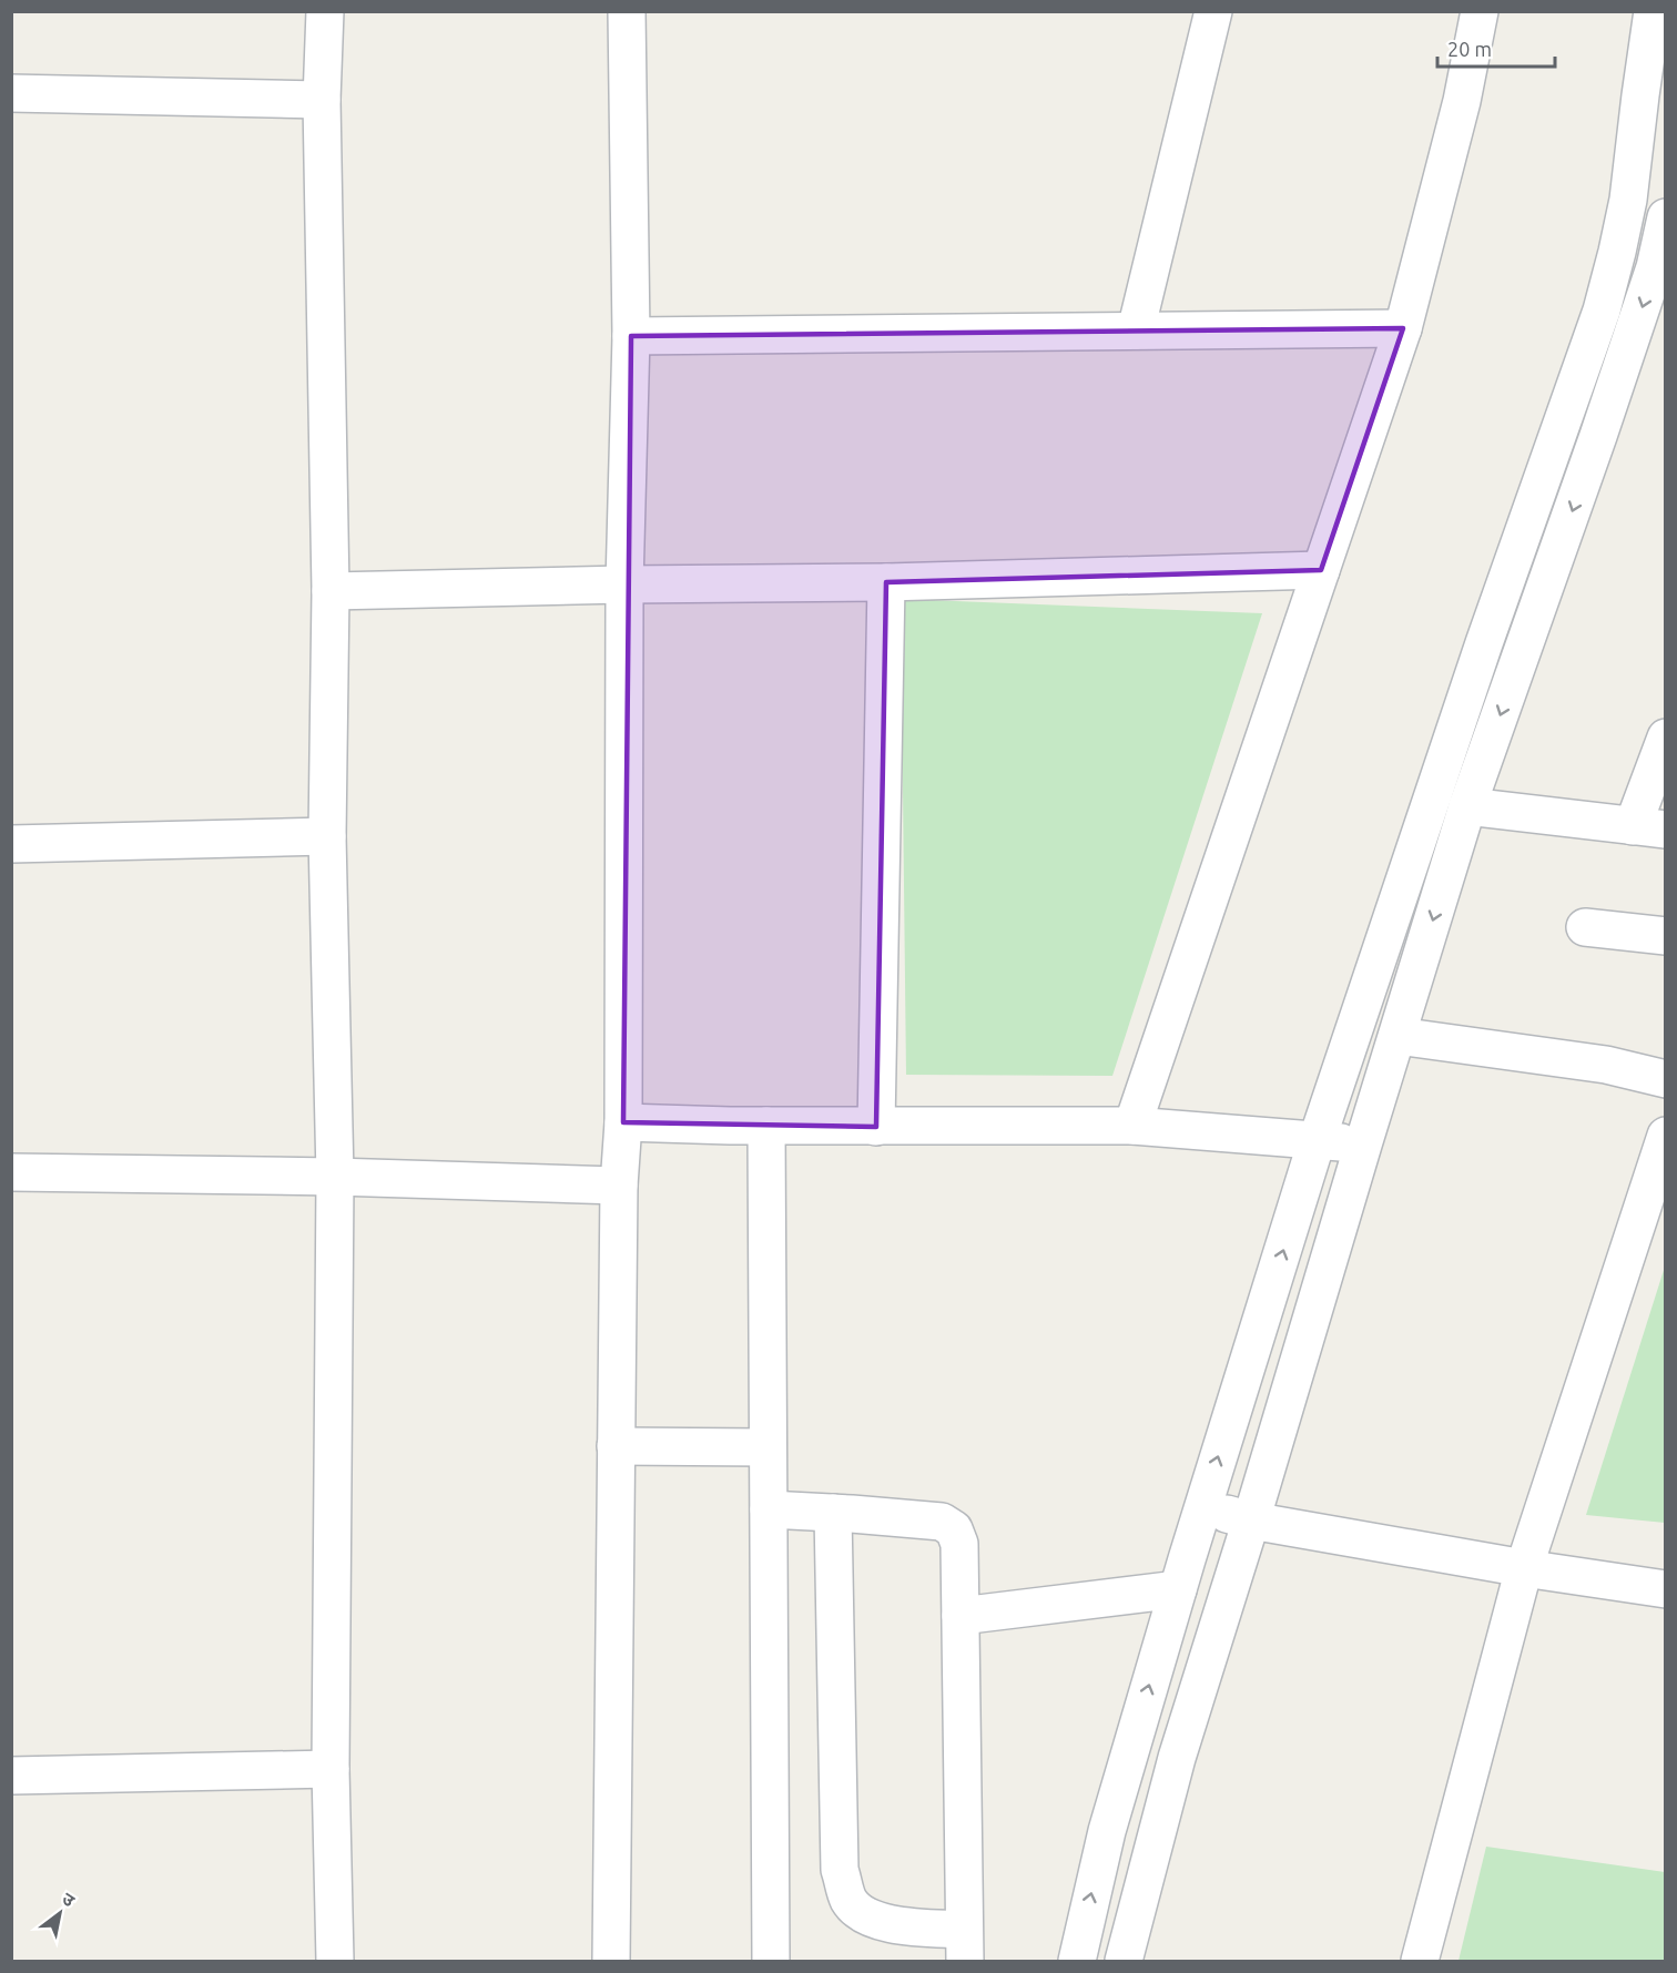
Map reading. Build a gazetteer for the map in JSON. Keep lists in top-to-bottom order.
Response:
{
  "scale_bar": "20 m",
  "north": "top right"
}
